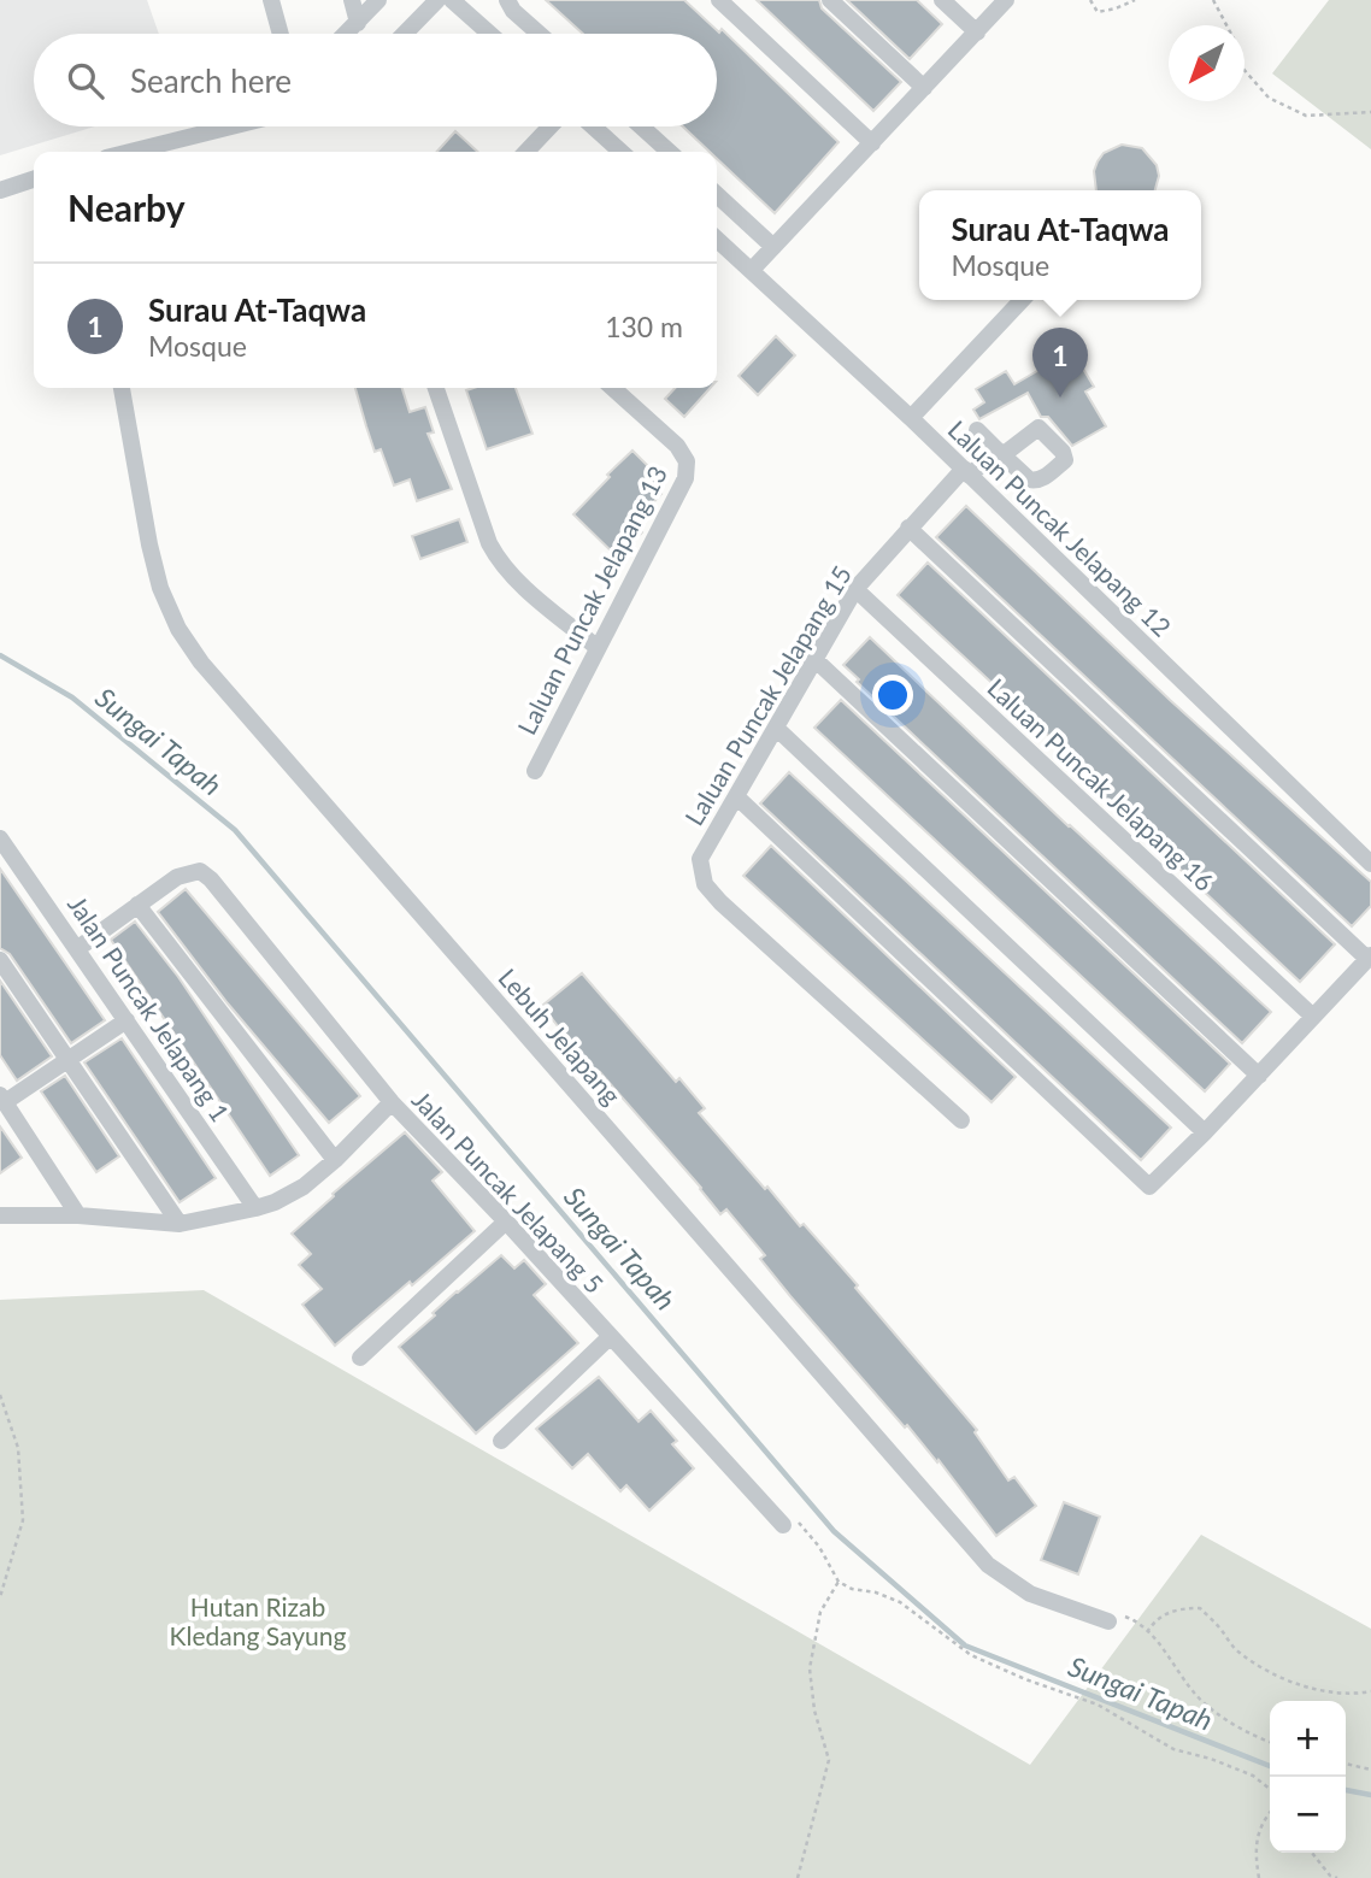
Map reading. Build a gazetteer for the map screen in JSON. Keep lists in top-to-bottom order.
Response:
{
  "streets": {
    "street": [
      "Laluan Puncak Jelapang 12",
      "Laluan Puncak Jelapang 13",
      "Laluan Puncak Jelapang 15",
      "Laluan Puncak Jelapang 16",
      "Jalan Puncak Jelapang 1",
      "Lebuh Jelapang",
      "Jalan Puncak Jelapang 5"
    ]
  },
  "crossings": [
    ["Laluan Puncak Jelapang 12", "Laluan Puncak Jelapang 15"],
    ["Laluan Puncak Jelapang 15", "Laluan Puncak Jelapang 16"]
  ],
  "water": ["Sungai Tapah"],
  "parks": ["Hutan Rizab Kledang Sayung"],
  "north": "bottom left",
  "page": {
    "search": "Search here",
    "heading": "Nearby",
    "popup": ["Surau At-Taqwa", "Mosque"],
    "list": [
      {
        "mark": "1",
        "name": "Surau At-Taqwa",
        "note": "Mosque",
        "value": "130 m"
      }
    ],
    "pins": "1",
    "map_buttons": ["+", "−"]
  }
}
